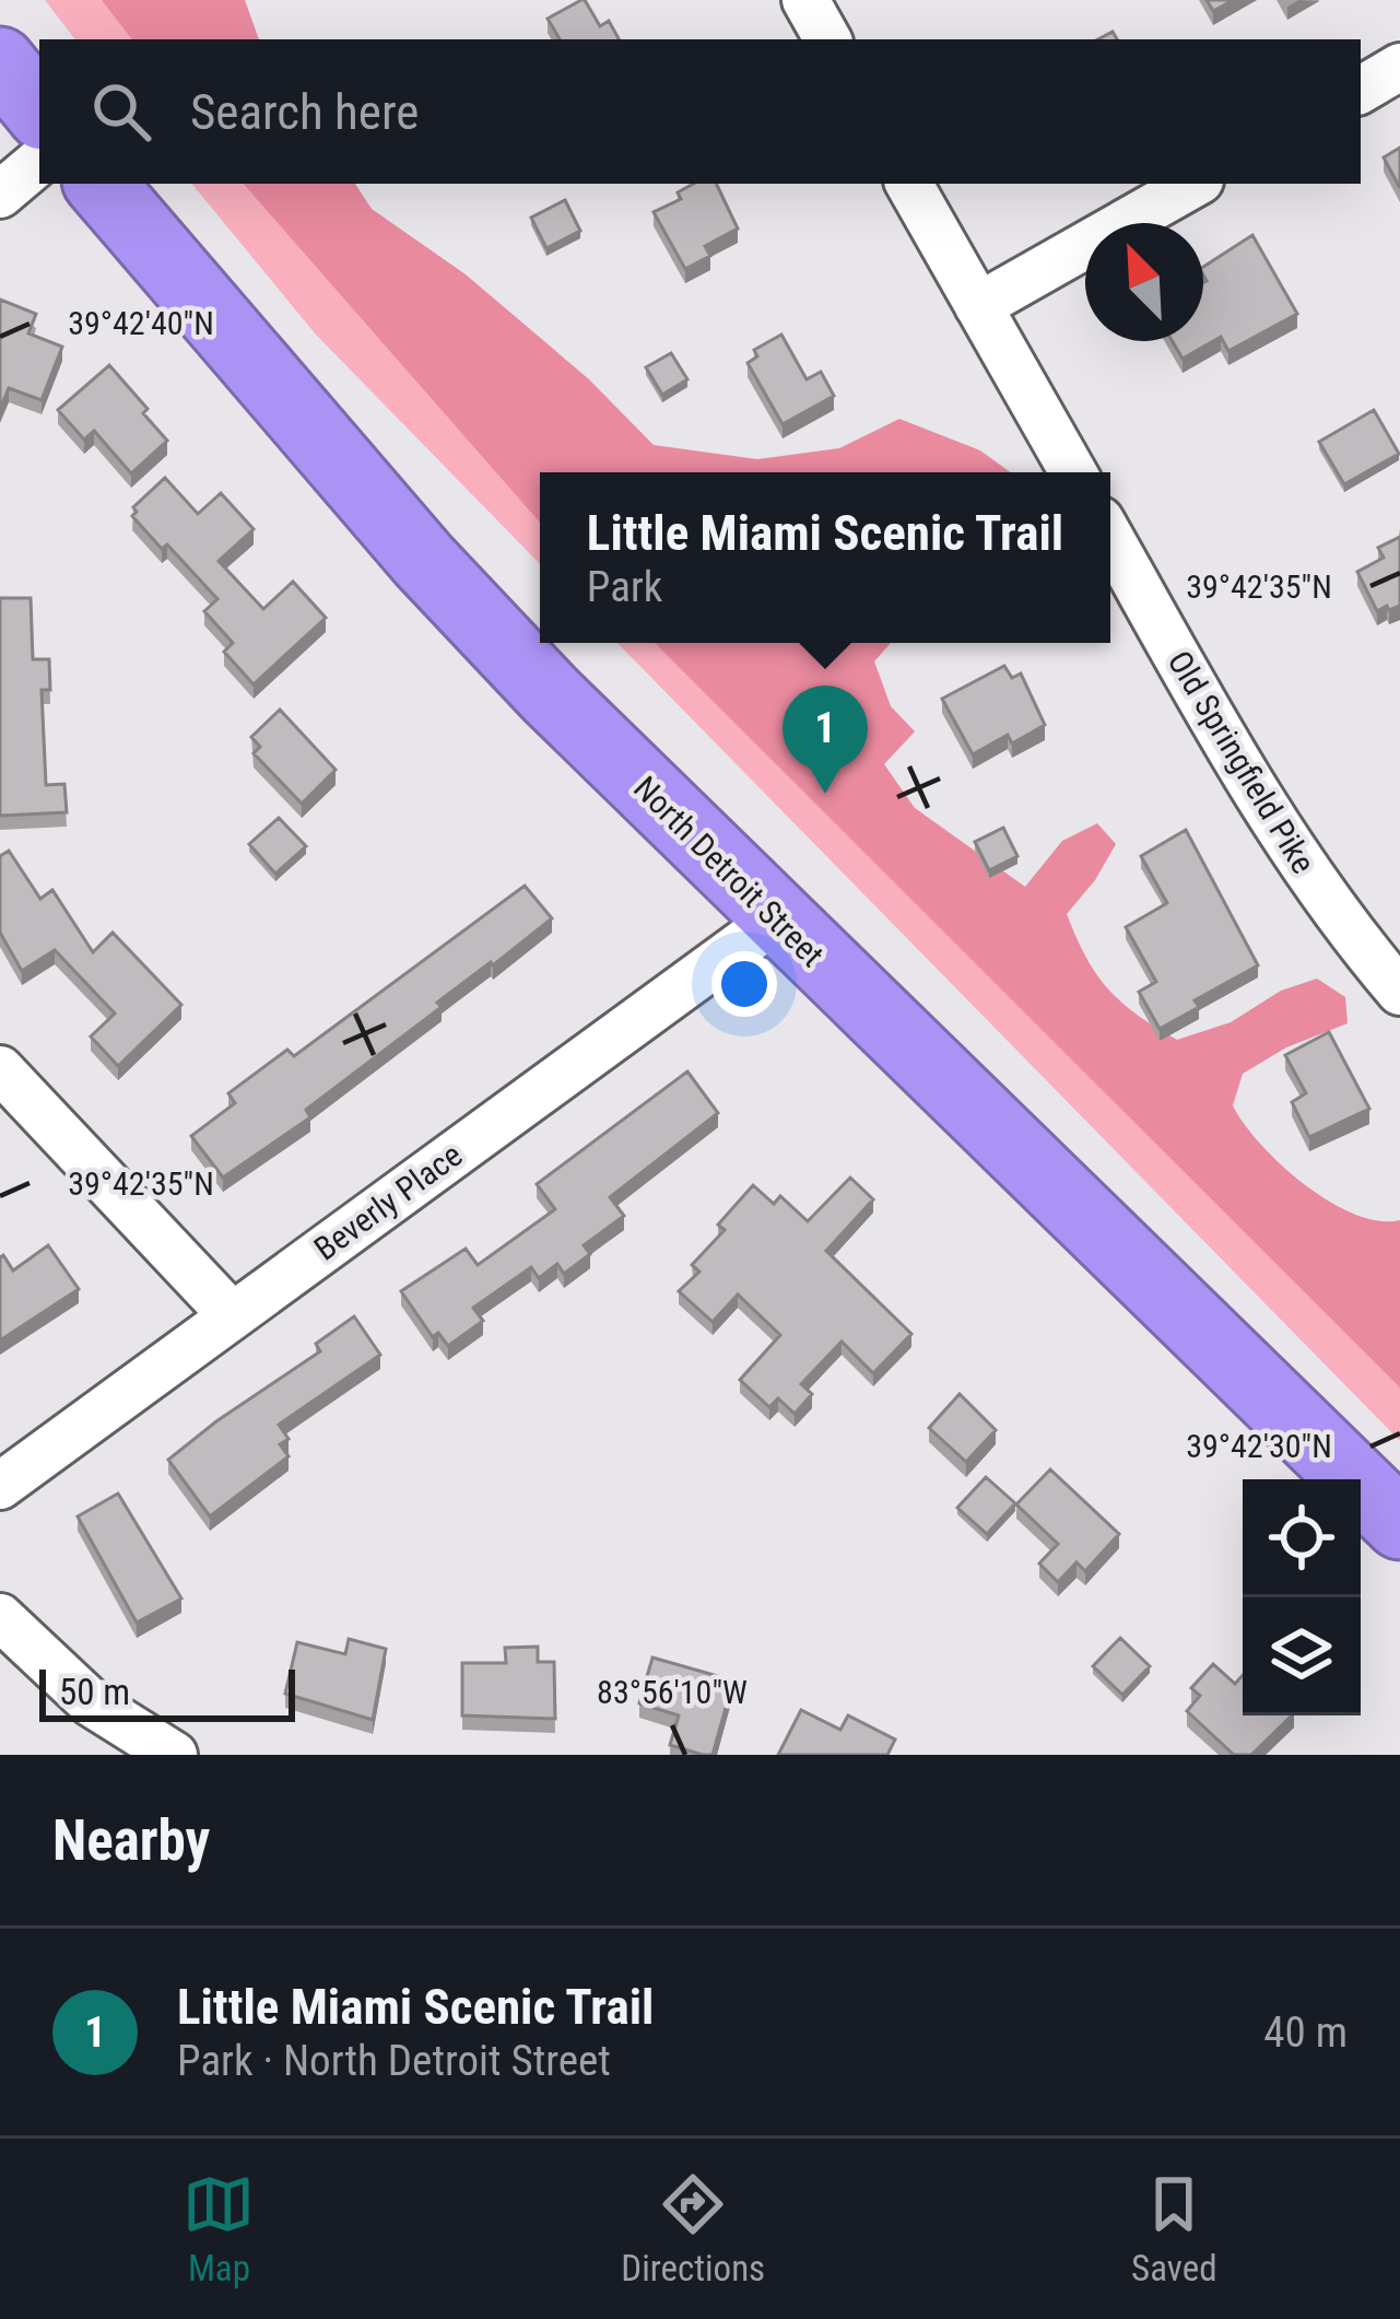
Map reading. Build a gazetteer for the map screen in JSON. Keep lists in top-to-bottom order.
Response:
{
  "streets": {
    "highway": ["North Detroit Street"],
    "street": ["Old Springfield Pike", "Beverly Place"]
  },
  "crossings": [
    ["North Detroit Street", "Beverly Place"]
  ],
  "scale_bar": "50 m",
  "north": "top left",
  "page": {
    "search": "Search here",
    "popup": ["Little Miami Scenic Trail", "Park"],
    "pins": "1",
    "scale": "50 m",
    "heading": "Nearby",
    "list": [
      {
        "mark": "1",
        "name": "Little Miami Scenic Trail",
        "note": "Park · North Detroit Street",
        "value": "40 m"
      }
    ],
    "nav": ["Map", "Directions", "Saved"]
  },
  "coordinates": [
    "39°42'40\"N",
    "39°42'35\"N",
    "39°42'30\"N",
    "83°56'10\"W"
  ]
}
